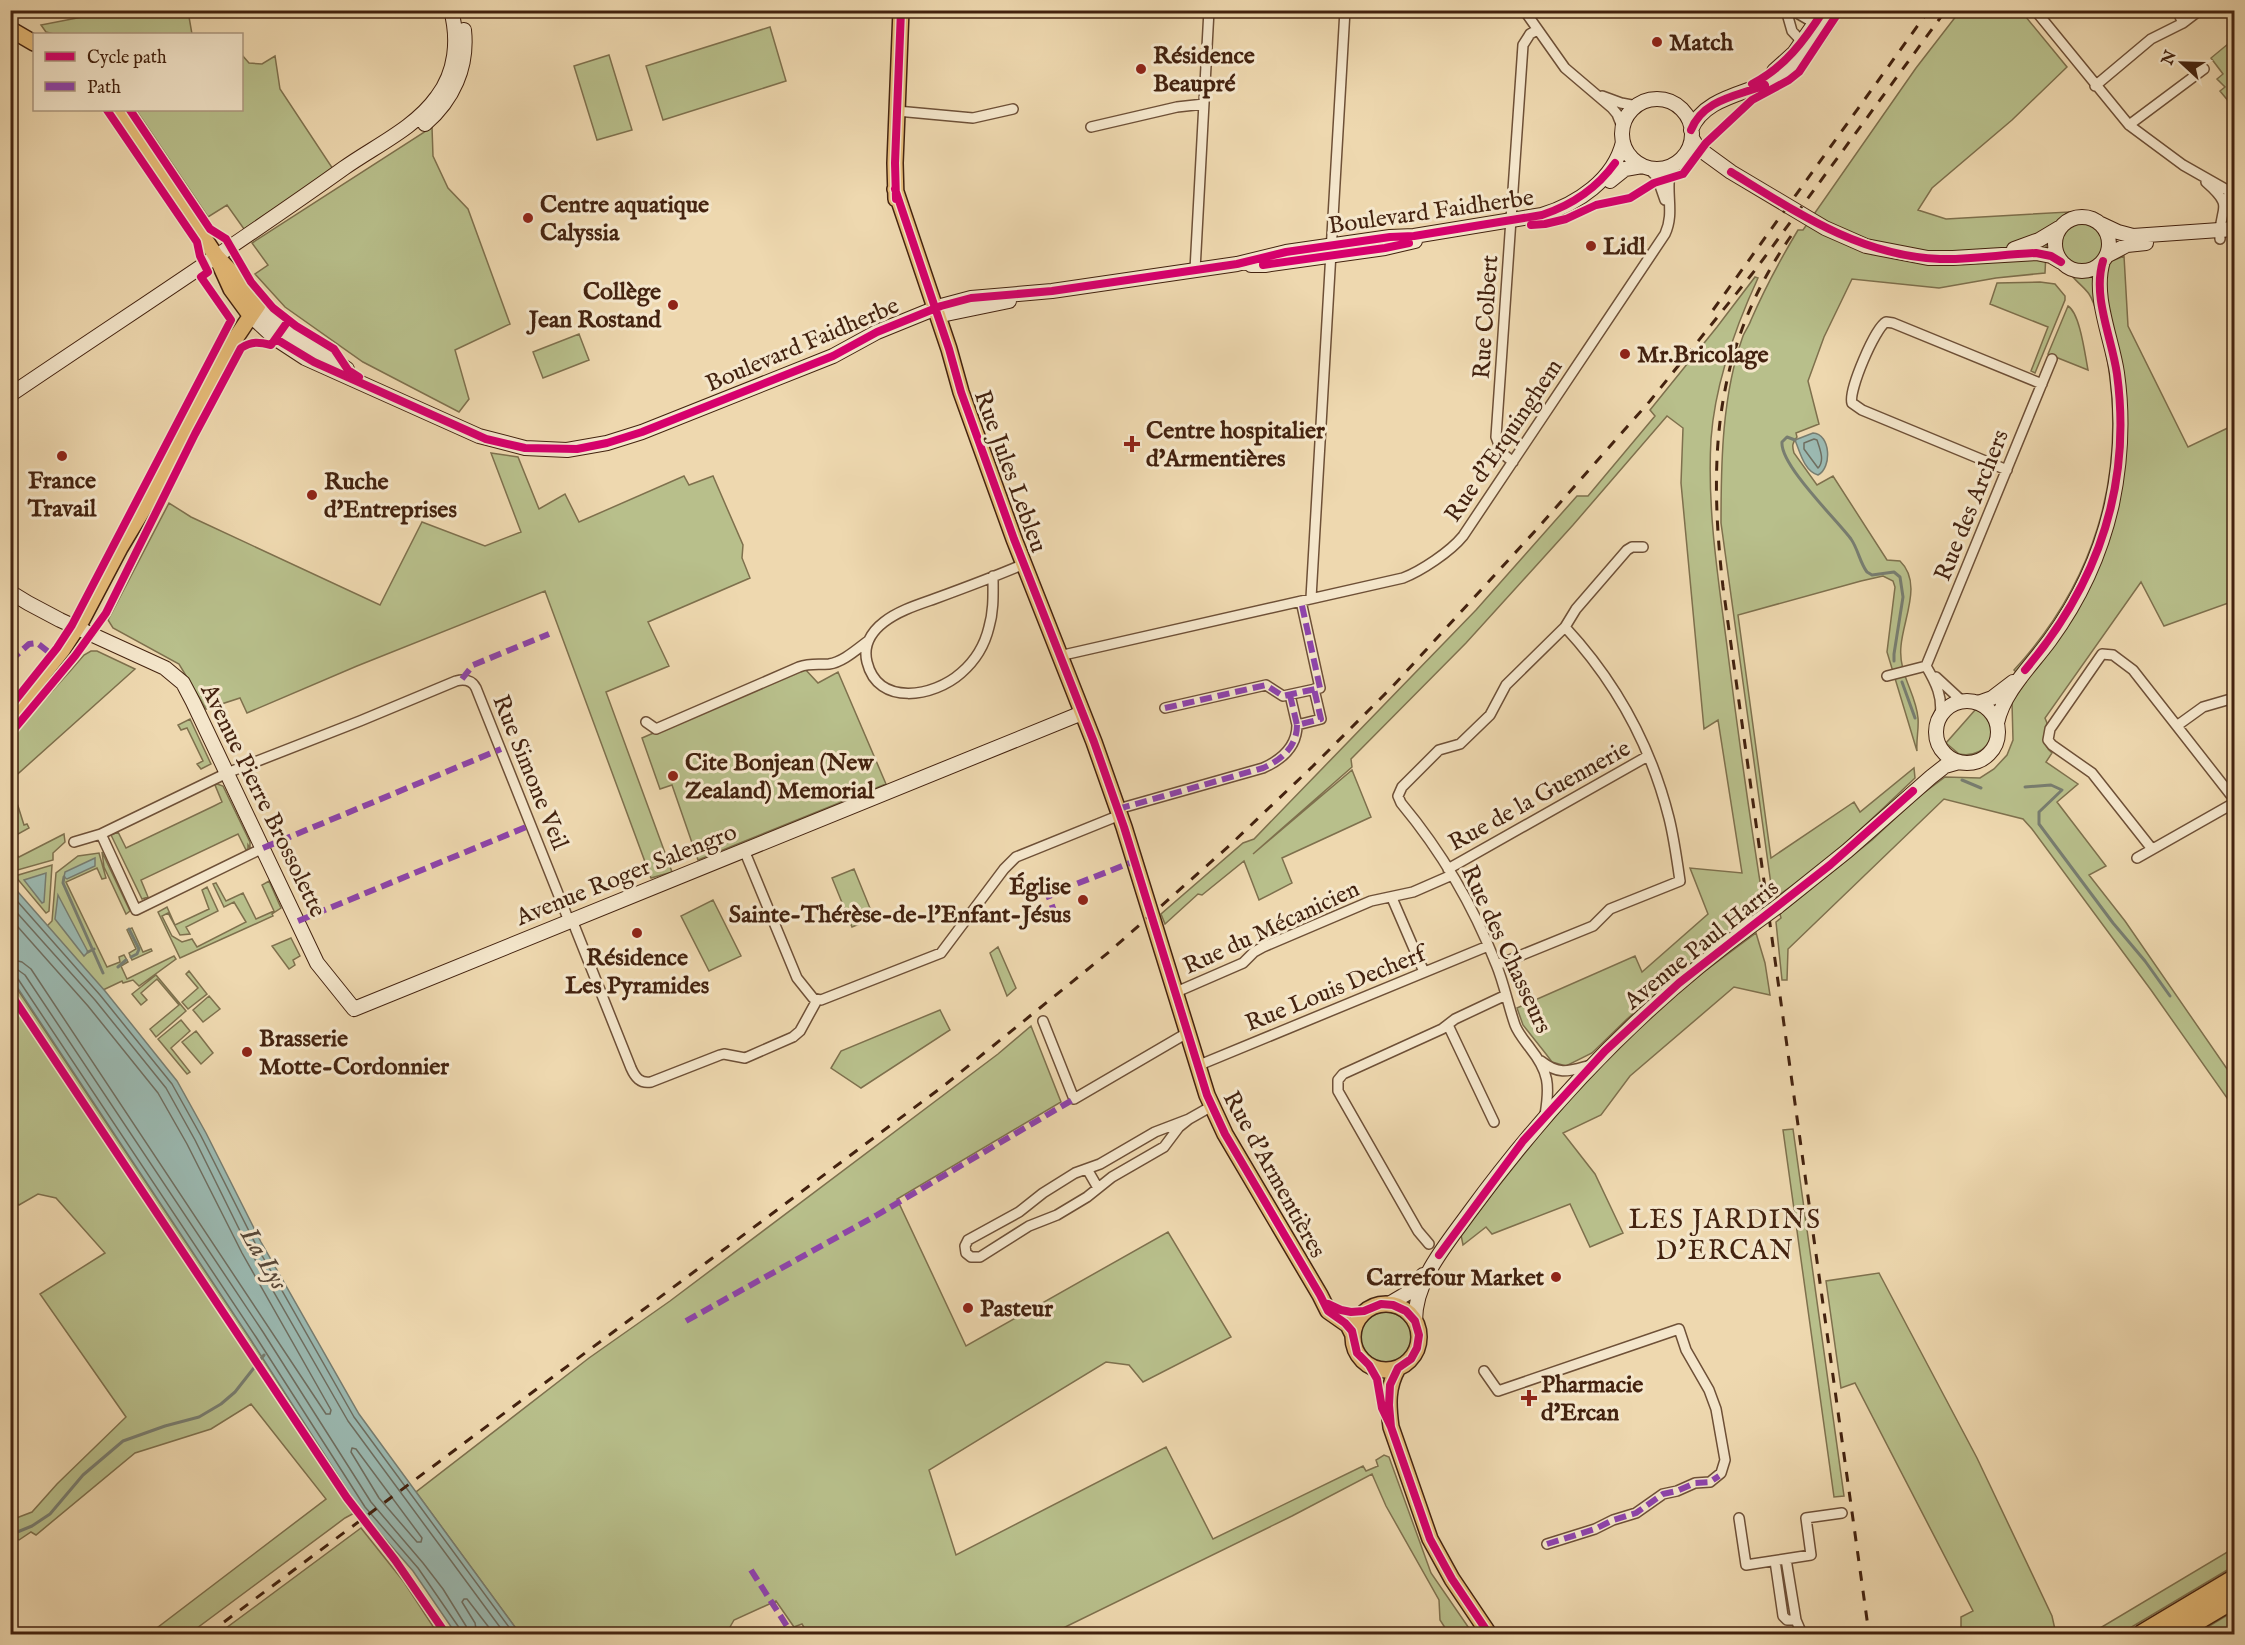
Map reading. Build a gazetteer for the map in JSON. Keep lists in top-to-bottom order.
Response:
{
  "streets": {
    "main road": ["Boulevard Faidherbe", "Rue Jules Lebleu", "Rue d'Armentières"],
    "street": [
      "Rue Colbert",
      "Rue d'Erquinghem",
      "Rue des Archers",
      "Rue Simone Veil",
      "Rue de la Guennerie",
      "Avenue Pierre Brossolette",
      "Avenue Roger Salengro",
      "Rue du Mécanicien",
      "Avenue Paul Harris",
      "Rue des Chasseurs",
      "Rue Louis Decherf"
    ]
  },
  "crossings": [
    ["Boulevard Faidherbe", "Rue Colbert"],
    ["Boulevard Faidherbe", "Rue Jules Lebleu"],
    ["Boulevard Faidherbe", "Avenue Paul Harris"],
    ["Rue Colbert", "Rue d'Erquinghem"],
    ["Rue d'Erquinghem", "Rue Jules Lebleu"],
    ["Rue Jules Lebleu", "Avenue Roger Salengro"],
    ["Rue Jules Lebleu", "Rue d'Armentières"],
    ["Rue Simone Veil", "Avenue Pierre Brossolette"],
    ["Rue Simone Veil", "Avenue Roger Salengro"],
    ["Rue de la Guennerie", "Rue du Mécanicien"],
    ["Rue de la Guennerie", "Rue des Chasseurs"],
    ["Avenue Pierre Brossolette", "Avenue Roger Salengro"],
    ["Rue du Mécanicien", "Rue des Chasseurs"],
    ["Rue du Mécanicien", "Rue d'Armentières"],
    ["Avenue Paul Harris", "Rue des Chasseurs"],
    ["Avenue Paul Harris", "Rue d'Armentières"],
    ["Rue des Chasseurs", "Rue Louis Decherf"],
    ["Rue Louis Decherf", "Rue d'Armentières"]
  ],
  "districts": ["LES JARDINS D'ERCAN"],
  "water": ["La Lys"],
  "places": {
    "other": [
      "Match",
      "Résidence Beaupré",
      "Centre aquatique Calyssia",
      "Lidl",
      "Collège Jean Rostand",
      "Mr.Bricolage",
      "France Travail",
      "Ruche d'Entreprises",
      "Cite Bonjean (New Zealand) Memorial",
      "Église Sainte-Thérèse-de-l'Enfant-Jésus",
      "Résidence Les Pyramides",
      "Brasserie Motte-Cordonnier",
      "Carrefour Market",
      "Pasteur"
    ],
    "health": ["Centre hospitalier d'Armentières", "Pharmacie d'Ercan"]
  },
  "legend": ["Cycle path", "Path"],
  "north": "left"
}
